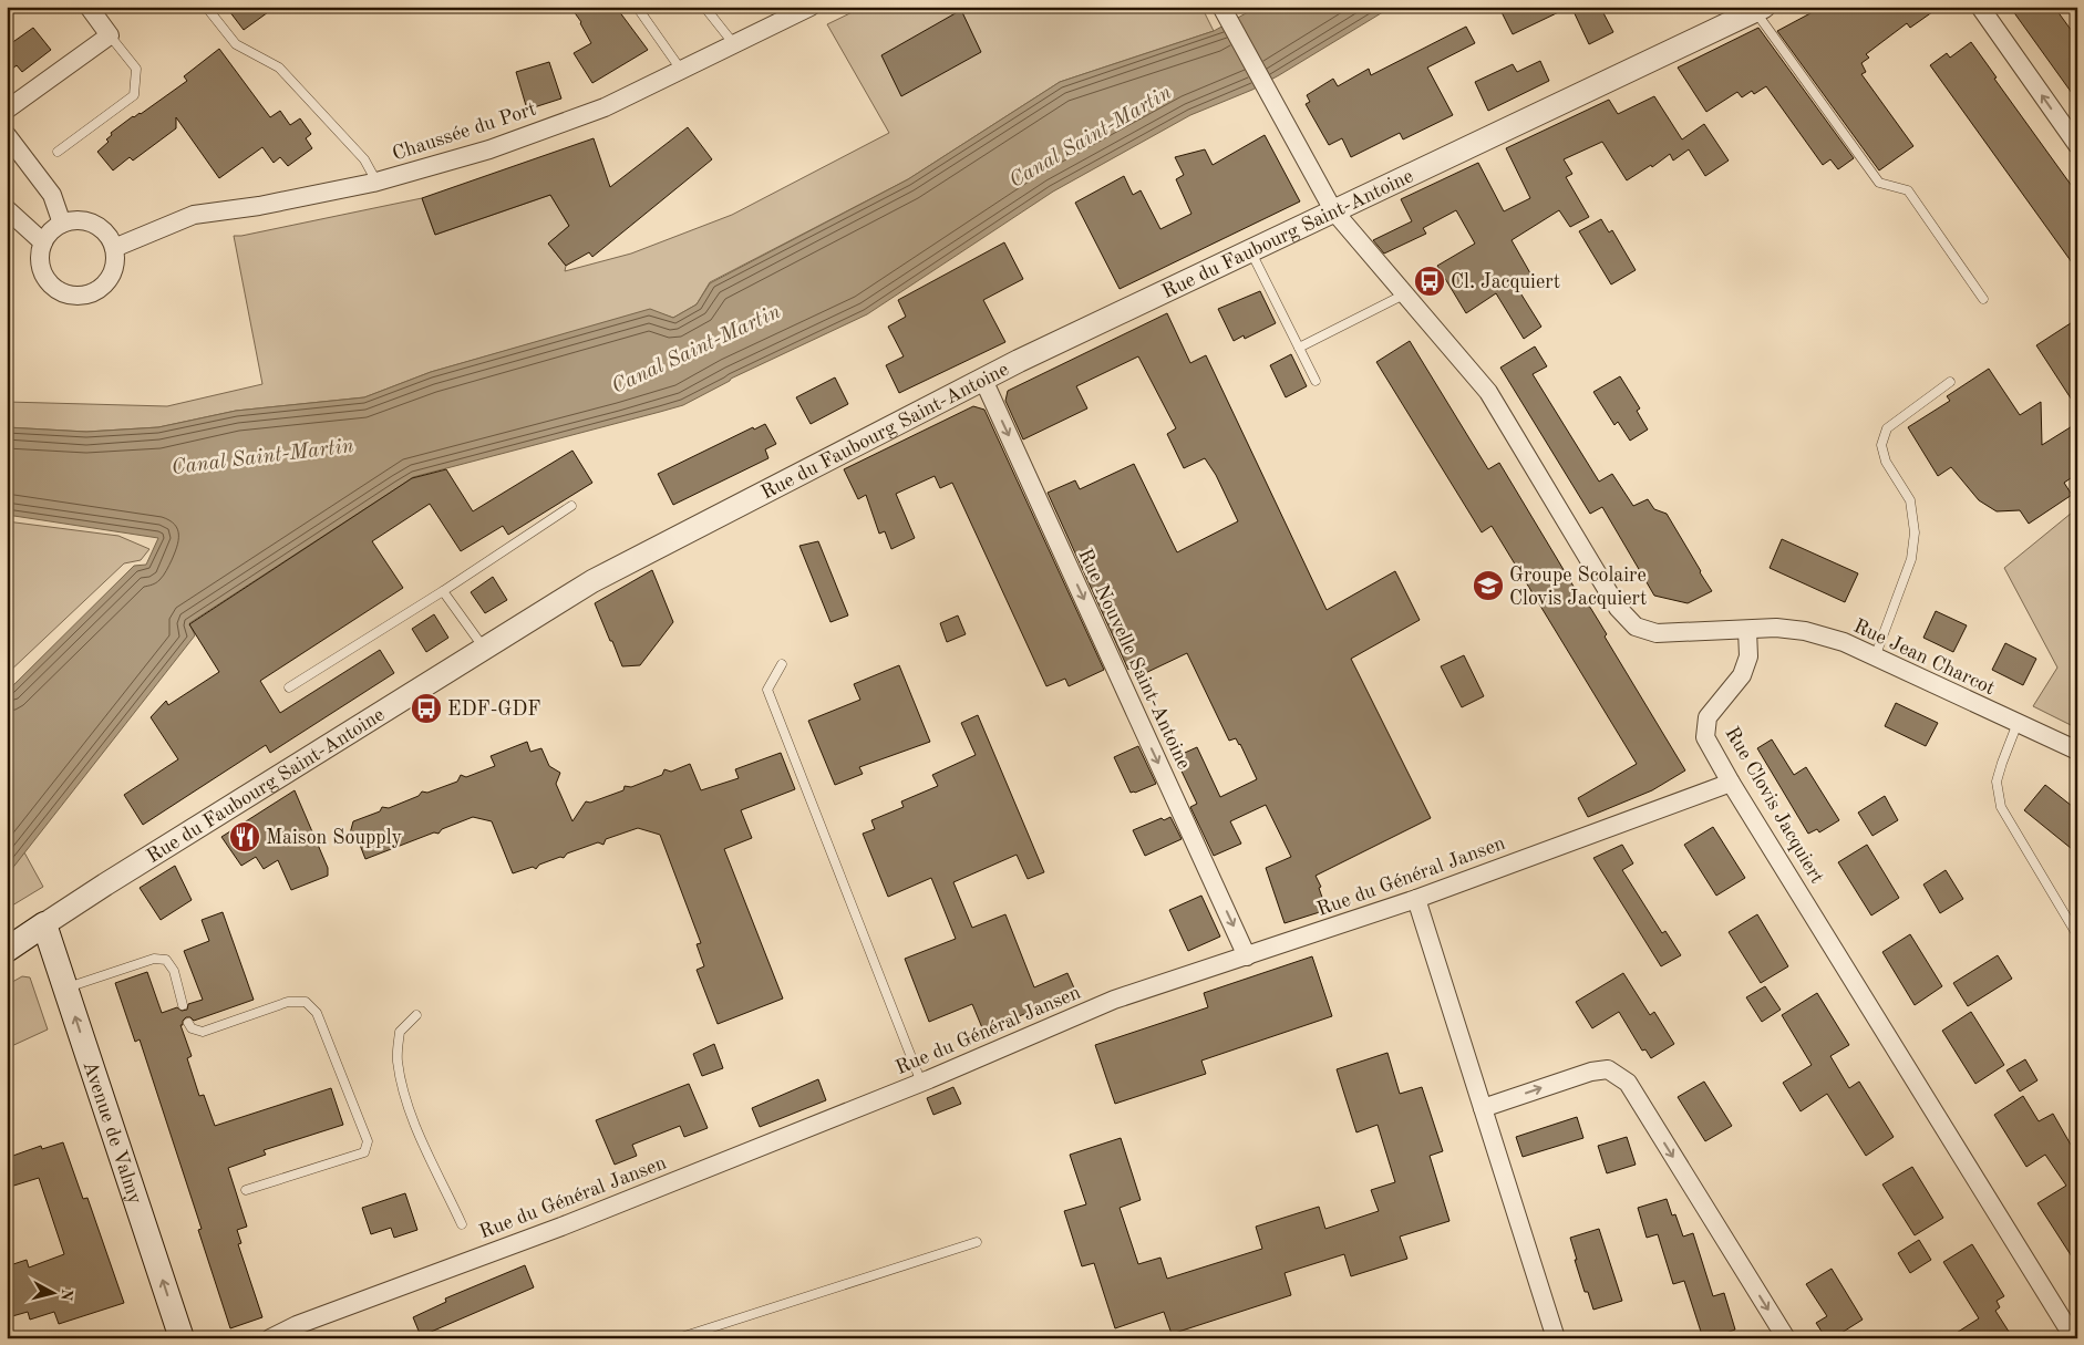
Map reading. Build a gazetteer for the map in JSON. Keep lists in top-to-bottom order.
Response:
{
  "streets": {
    "main road": ["Avenue de Valmy"],
    "street": [
      "Chaussée du Port",
      "Rue du Faubourg Saint-Antoine",
      "Rue Jean Charcot",
      "Rue Nouvelle Saint-Antoine",
      "Rue Clovis Jacquiert",
      "Rue du Général Jansen"
    ]
  },
  "crossings": [
    ["Rue du Faubourg Saint-Antoine", "Rue Nouvelle Saint-Antoine"],
    ["Rue du Faubourg Saint-Antoine", "Avenue de Valmy"],
    ["Rue Jean Charcot", "Rue Clovis Jacquiert"],
    ["Rue Nouvelle Saint-Antoine", "Rue du Général Jansen"],
    ["Rue Clovis Jacquiert", "Rue du Général Jansen"]
  ],
  "one_way": ["Rue Nouvelle Saint-Antoine", "Avenue de Valmy"],
  "water": ["Canal Saint-Martin"],
  "places": {
    "bus stop": ["Cl. Jacquiert", "EDF-GDF"],
    "school or university": ["Groupe Scolaire Clovis Jacquiert"],
    "restaurant": ["Maison Soupply"]
  },
  "north": "right"
}
